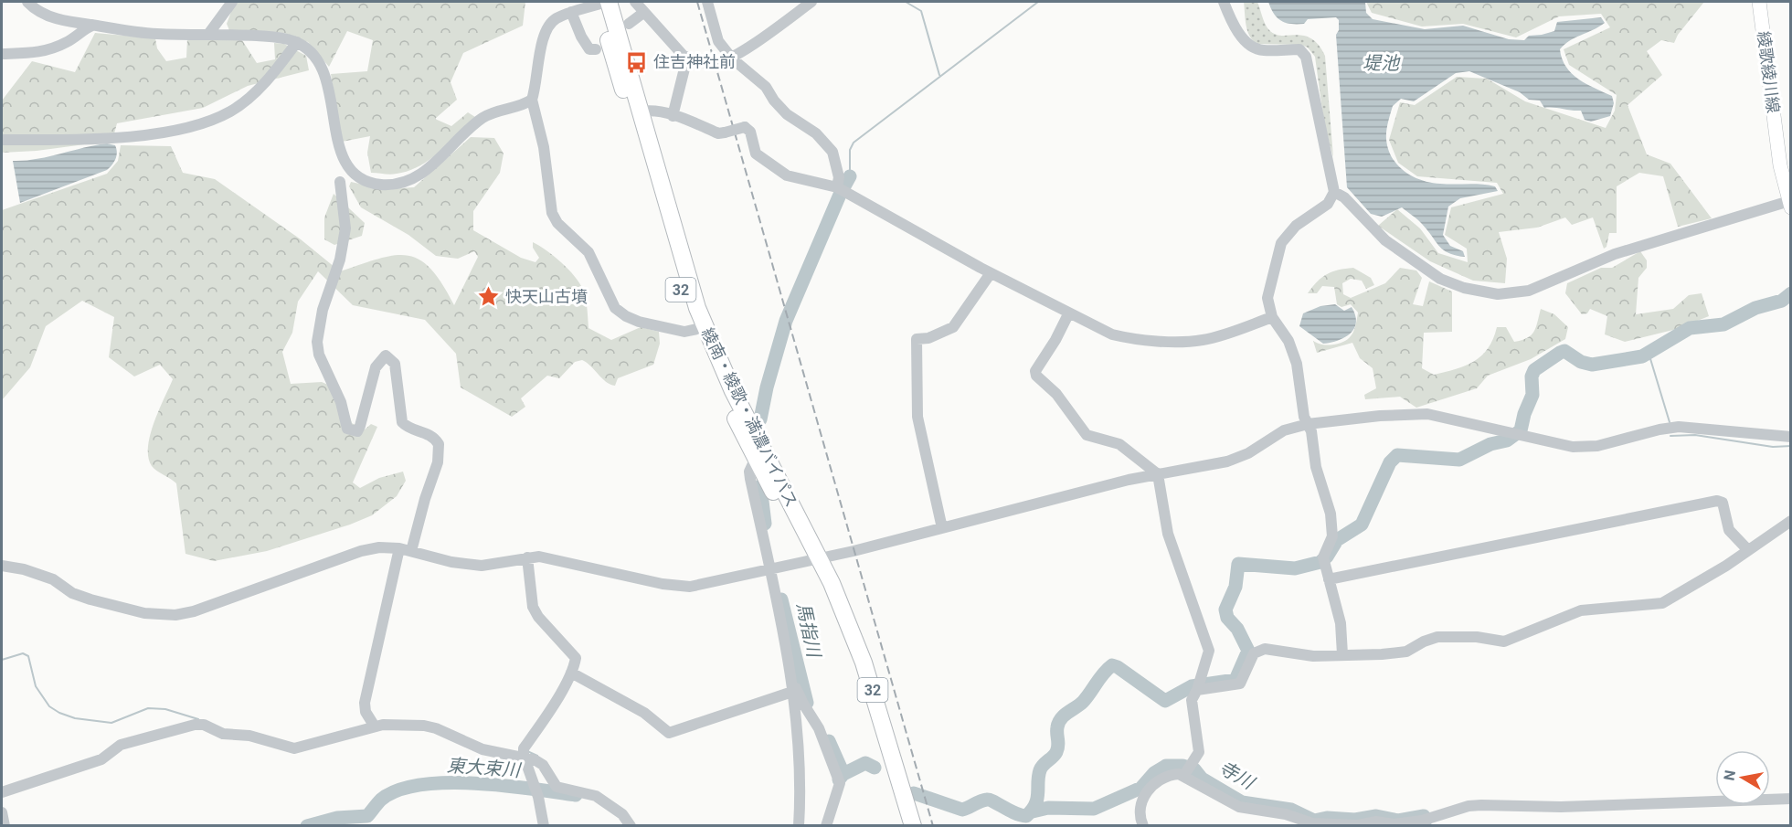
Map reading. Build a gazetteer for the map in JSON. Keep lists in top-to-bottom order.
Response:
{
  "streets": {
    "highway": ["32", "綾南・綾歌・満濃バイパス"],
    "main road": ["綾歌綾川線"]
  },
  "water": [
    "堤池",
    "馬指川",
    "東大束川",
    "寺川"
  ],
  "places": {
    "bus stop": ["住吉神社前"],
    "place": ["快天山古墳"]
  },
  "north": "left"
}
